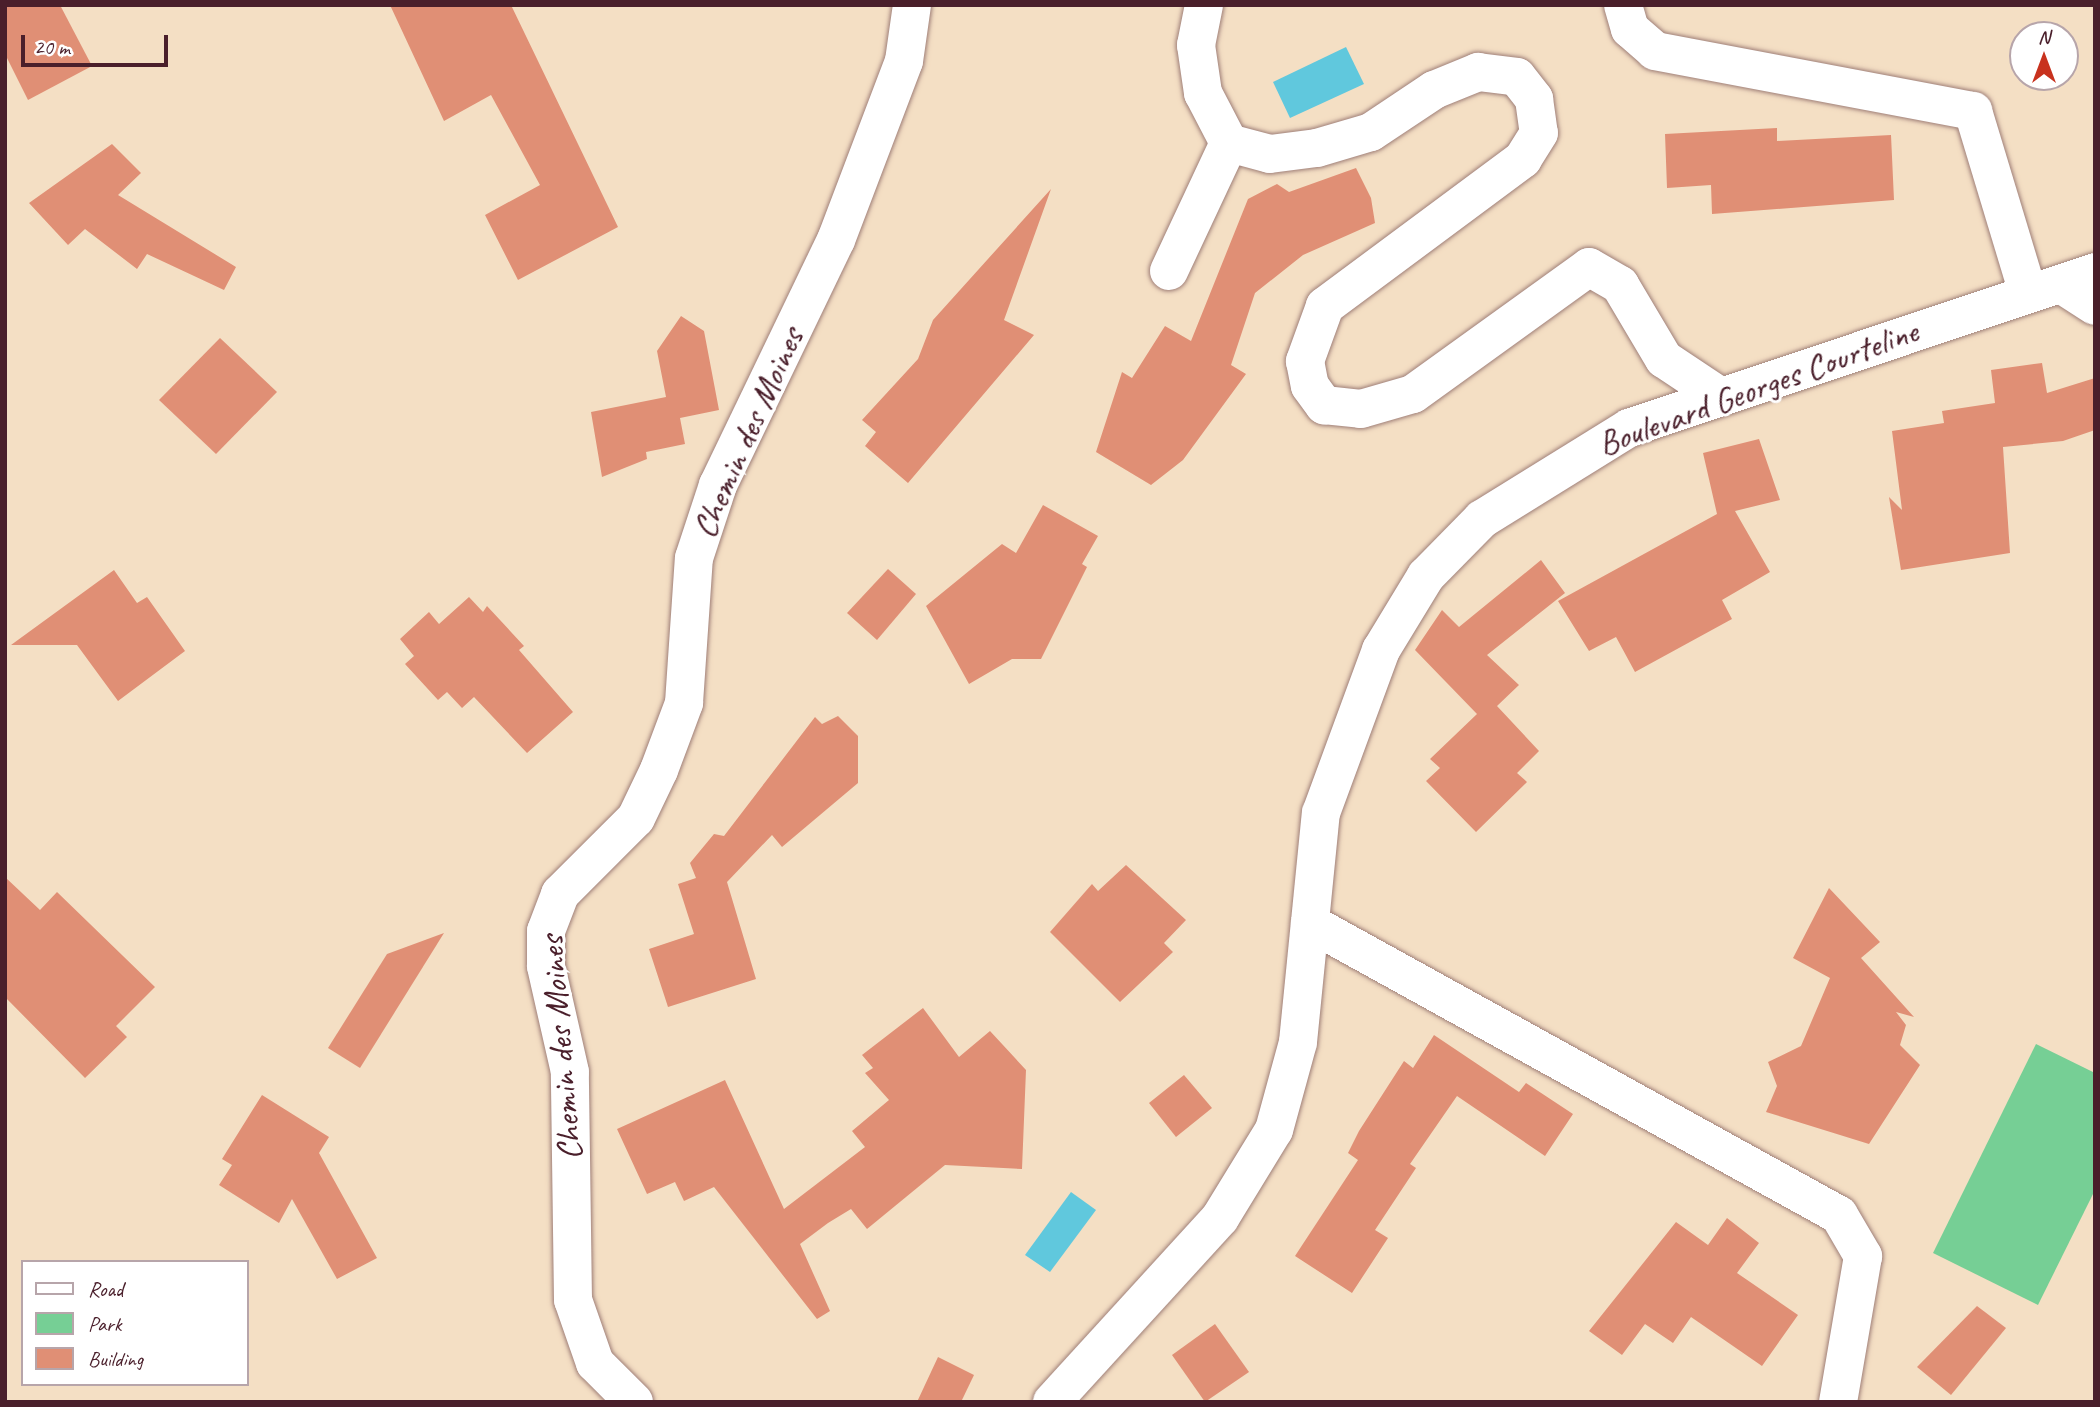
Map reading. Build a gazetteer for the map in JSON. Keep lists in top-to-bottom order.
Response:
{
  "streets": {
    "street": ["Boulevard Georges Courteline", "Chemin des Moines"]
  },
  "legend": ["Road", "Park", "Building"],
  "scale_bar": "20 m",
  "north": "top"
}
